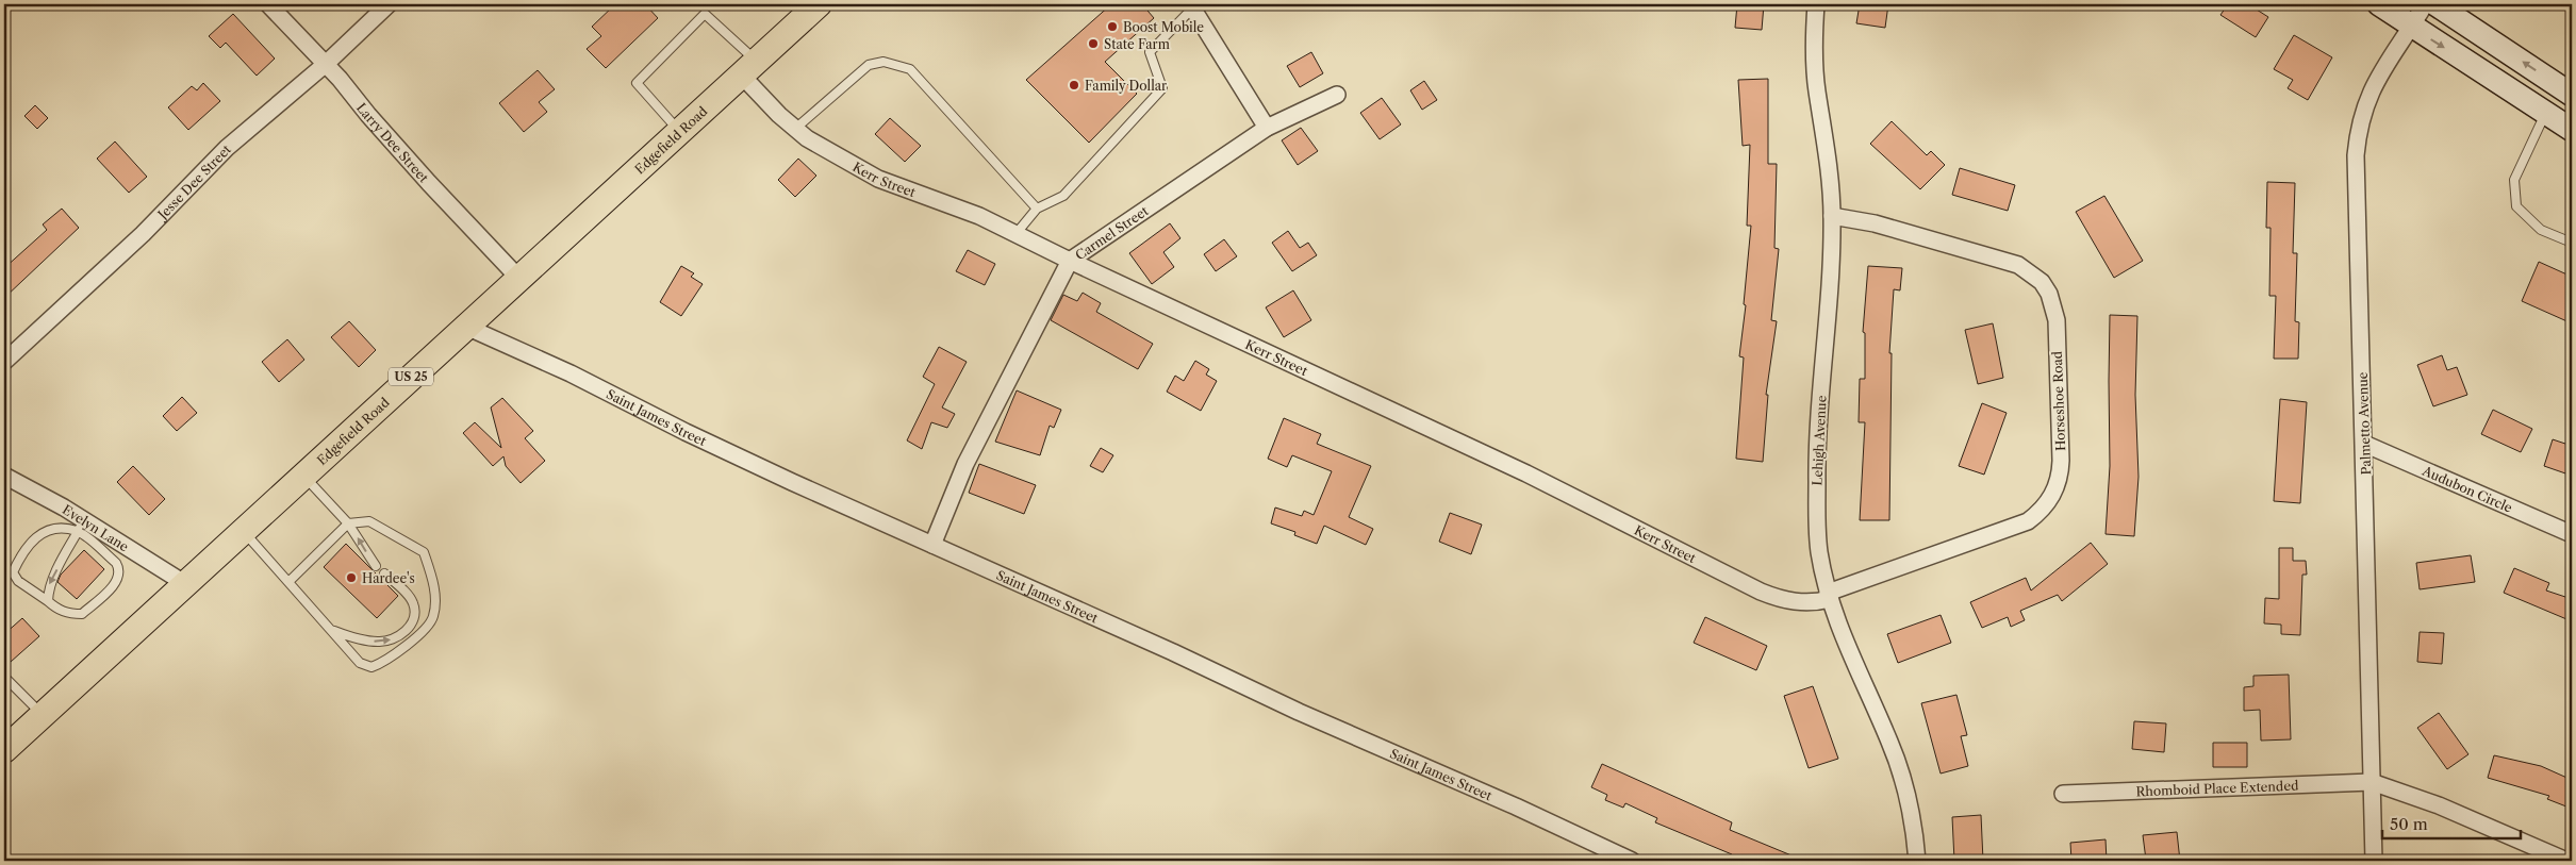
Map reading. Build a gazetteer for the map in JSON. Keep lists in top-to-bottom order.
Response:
{
  "streets": {
    "main road": ["Edgefield Road", "US 25"],
    "street": [
      "Larry Dee Street",
      "Kerr Street",
      "Jesse Dee Street",
      "Carmel Street",
      "Horseshoe Road",
      "Saint James Street",
      "Palmetto Avenue",
      "Lehigh Avenue",
      "Audubon Circle",
      "Evelyn Lane",
      "Rhomboid Place Extended"
    ]
  },
  "crossings": [
    ["Edgefield Road", "Larry Dee Street"],
    ["Edgefield Road", "Kerr Street"],
    ["Edgefield Road", "Saint James Street"],
    ["Edgefield Road", "Evelyn Lane"],
    ["Larry Dee Street", "Jesse Dee Street"],
    ["Kerr Street", "Carmel Street"],
    ["Kerr Street", "Horseshoe Road"],
    ["Kerr Street", "Lehigh Avenue"],
    ["Carmel Street", "Saint James Street"],
    ["Horseshoe Road", "Lehigh Avenue"],
    ["Palmetto Avenue", "Audubon Circle"],
    ["Palmetto Avenue", "Rhomboid Place Extended"]
  ],
  "places": [
    "Boost Mobile",
    "State Farm",
    "Family Dollar",
    "Hardee's"
  ],
  "scale_bar": "50 m"
}
